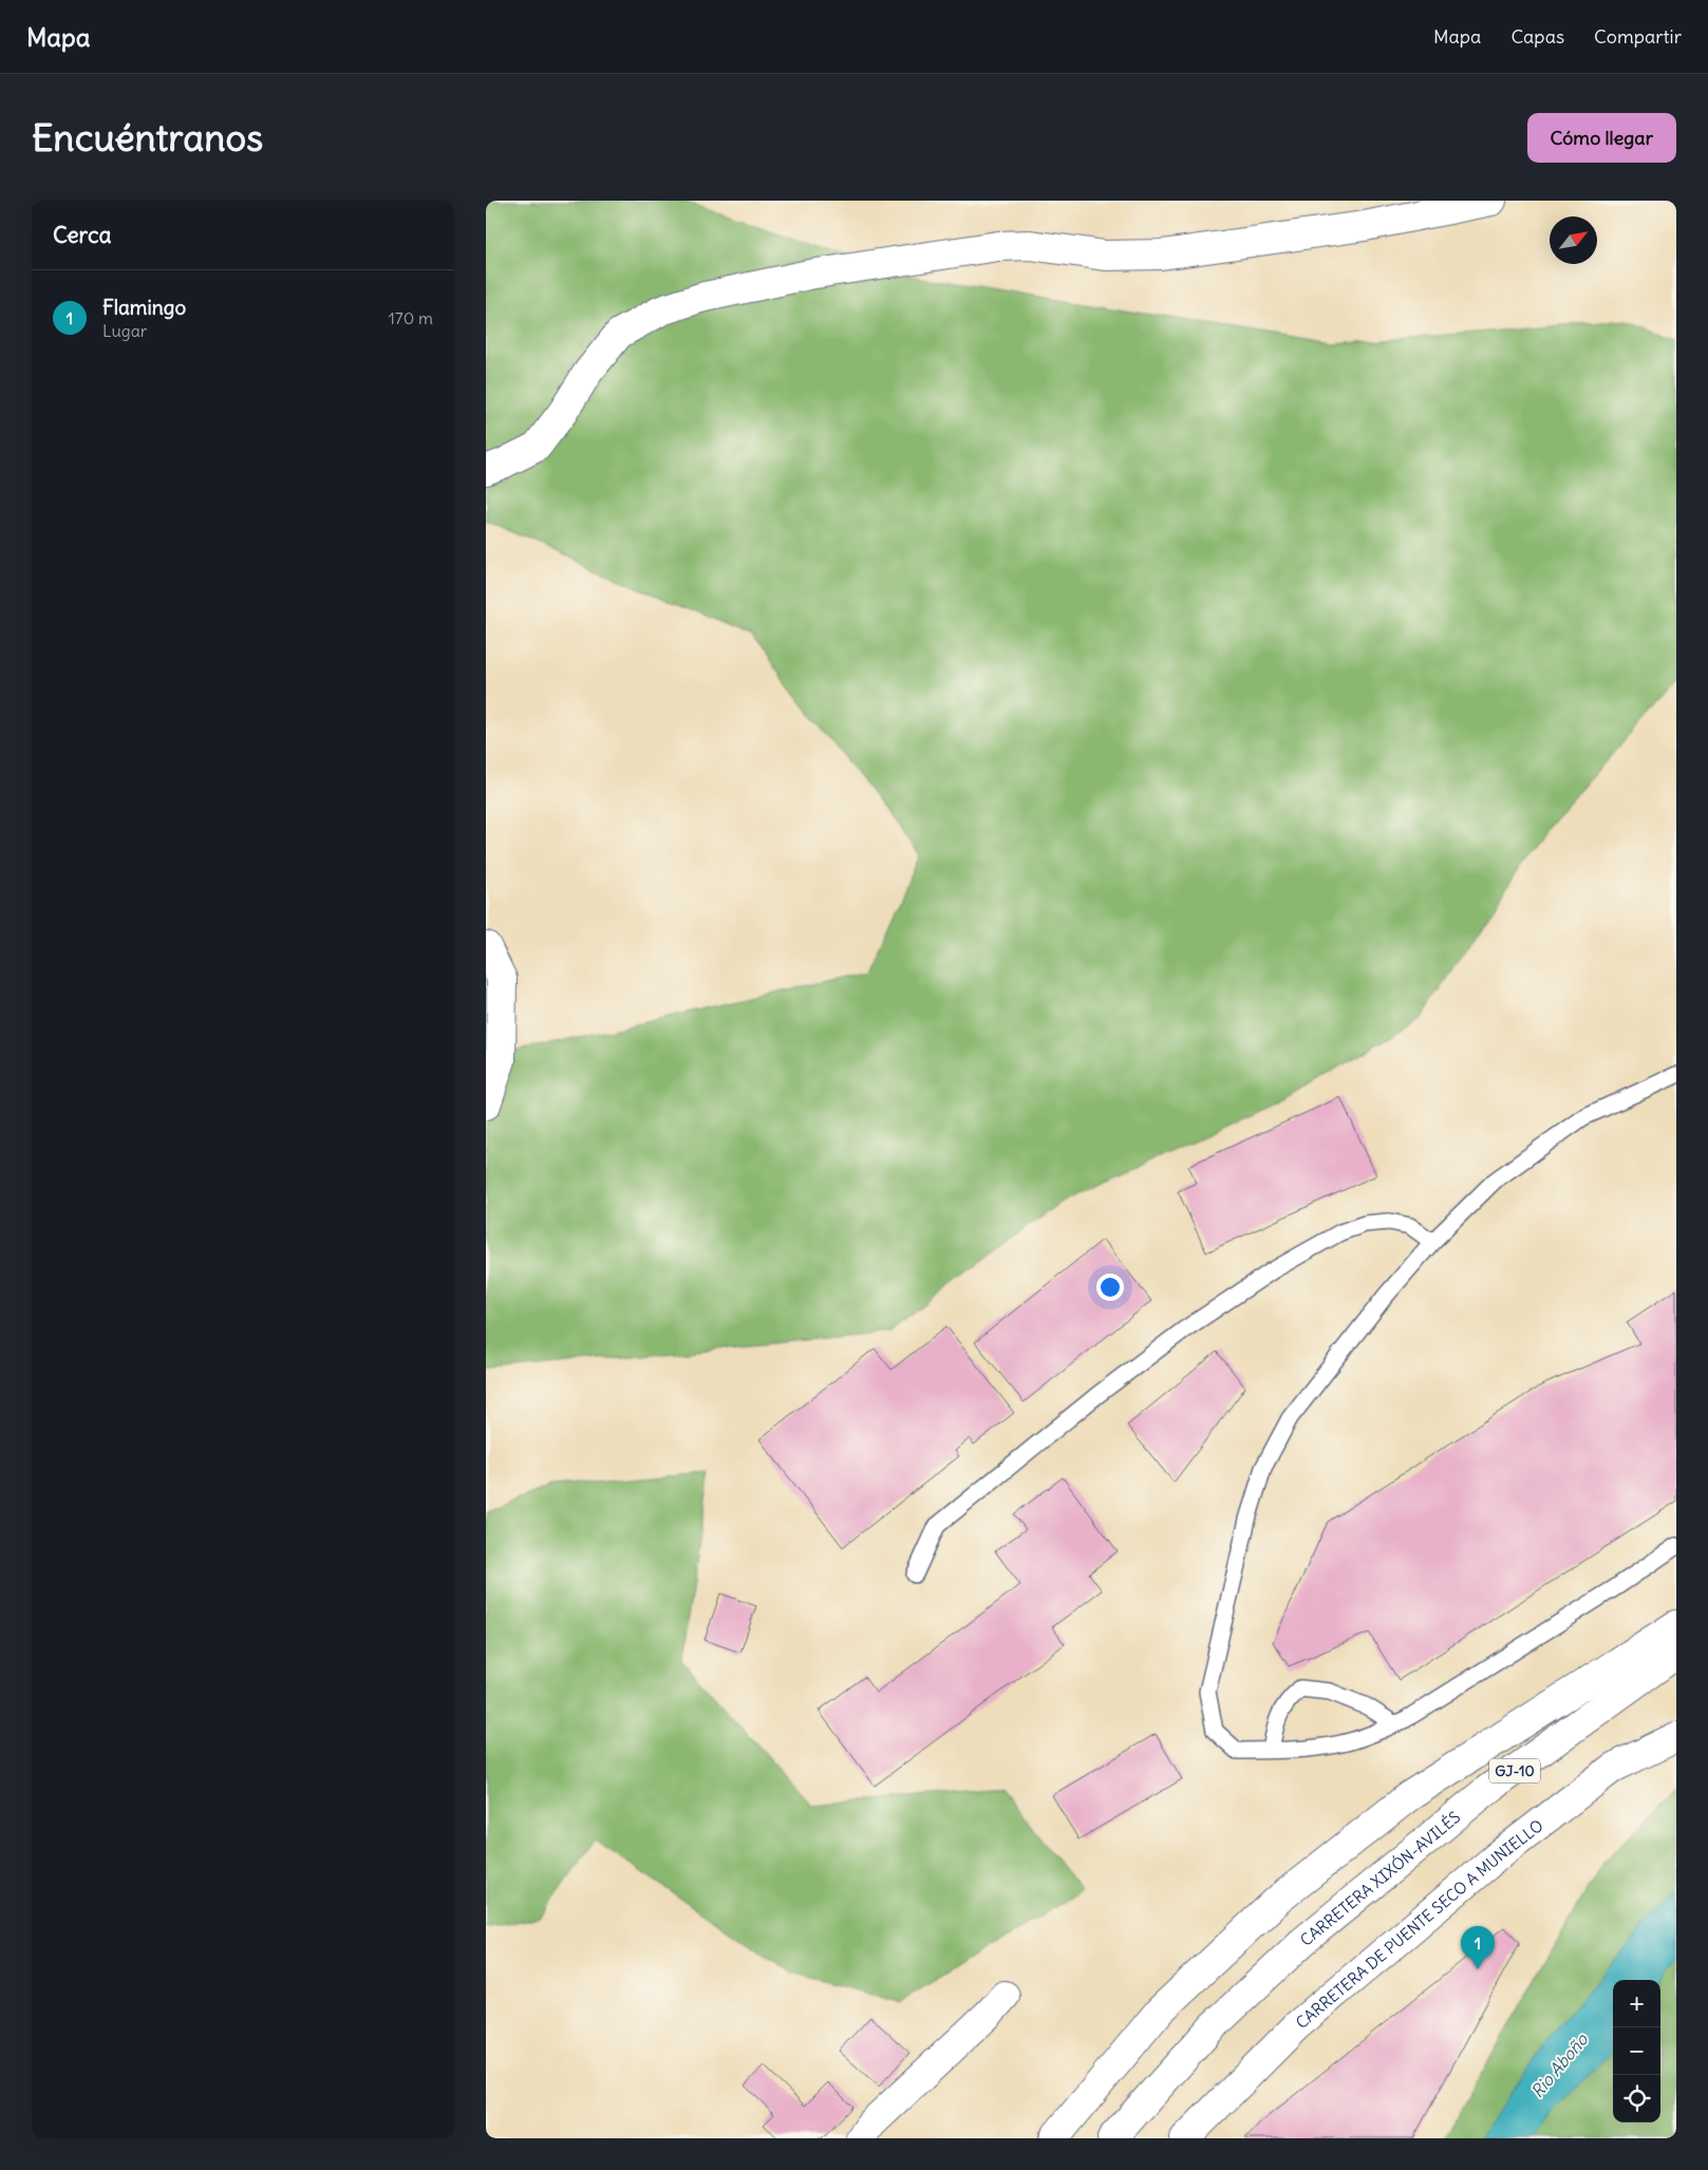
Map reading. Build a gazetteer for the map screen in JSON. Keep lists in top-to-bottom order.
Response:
{
  "streets": {
    "main road": ["GJ-10", "CARRETERA XIXÓN-AVILÉS", "CARRETERA DE PUENTE SECO A MUNIELLO"]
  },
  "water": ["Rio Aboño"],
  "north": "top right",
  "page": {
    "header": "Mapa",
    "nav": ["Mapa", "Capas", "Compartir"],
    "buttons": "Cómo llegar",
    "title": "Encuéntranos",
    "heading": "Cerca",
    "list": [
      {
        "mark": "1",
        "name": "Flamingo",
        "note": "Lugar",
        "value": "170 m"
      }
    ],
    "pins": "1",
    "map_buttons": ["+", "−"]
  }
}
